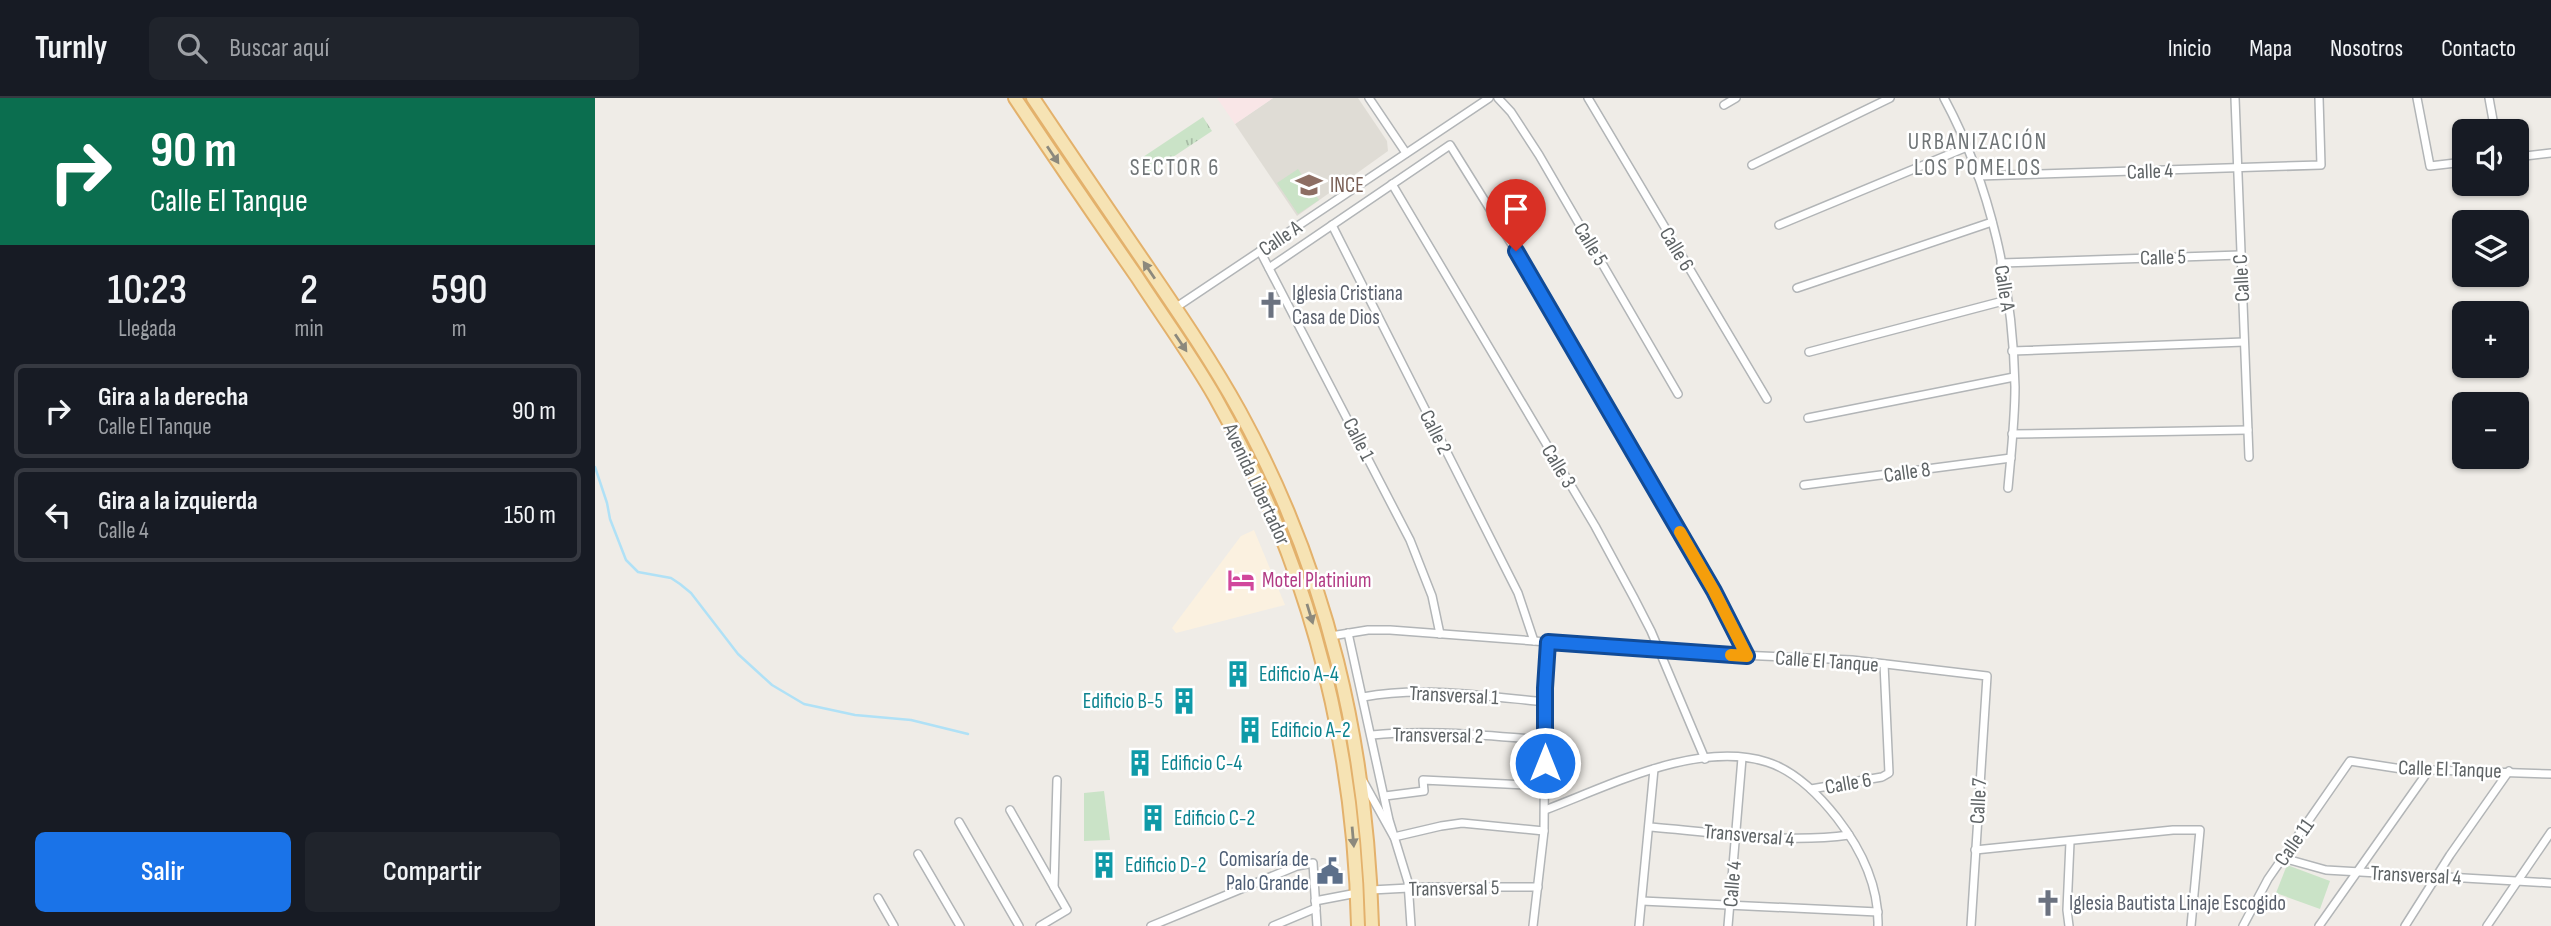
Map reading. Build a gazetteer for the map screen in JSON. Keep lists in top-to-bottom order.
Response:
{
  "streets": {
    "main road": ["Avenida Libertador"],
    "street": [
      "Calle 4",
      "Calle A",
      "Calle 5",
      "Calle 6",
      "Calle C",
      "Calle 2",
      "Calle 1",
      "Calle 3",
      "Calle 8",
      "Calle El Tanque",
      "Transversal 1",
      "Transversal 2",
      "Calle 7",
      "Transversal 4",
      "Calle 11",
      "Transversal 5"
    ]
  },
  "crossings": [
    ["Calle 4", "Calle A"],
    ["Calle 4", "Calle C"],
    ["Calle 4", "Transversal 4"],
    ["Calle A", "Calle 5"],
    ["Calle A", "Calle 1"],
    ["Calle A", "Calle 8"],
    ["Calle A", "Avenida Libertador"],
    ["Calle 5", "Calle C"],
    ["Calle 6", "Calle El Tanque"],
    ["Calle 6", "Transversal 4"],
    ["Calle 2", "Calle El Tanque"],
    ["Calle 1", "Calle El Tanque"],
    ["Calle 3", "Calle El Tanque"],
    ["Avenida Libertador", "Calle El Tanque"],
    ["Avenida Libertador", "Transversal 5"],
    ["Calle El Tanque", "Calle 7"],
    ["Calle El Tanque", "Calle 11"],
    ["Transversal 4", "Calle 11"]
  ],
  "districts": ["URBANIZACIÓN LOS POMELOS", "SECTOR 6"],
  "places": {
    "school or university": ["INCE"],
    "church": ["Iglesia Cristiana Casa de Dios", "Iglesia Bautista Linaje Escogido"],
    "hotel": ["Motel Platinium"],
    "building": [
      "Edificio A-4",
      "Edificio B-5",
      "Edificio A-2",
      "Edificio C-4",
      "Edificio C-2",
      "Edificio D-2"
    ],
    "public building": ["Comisaría de Palo Grande"]
  },
  "page": {
    "header": "Turnly",
    "search": "Buscar aquí",
    "nav": [
      "Inicio",
      "Mapa",
      "Nosotros",
      "Contacto"
    ],
    "turn": ["90 m", "Calle El Tanque"],
    "map_buttons": ["+", "−"],
    "eta": [
      "10:23",
      "Llegada",
      "2",
      "min",
      "590",
      "m"
    ],
    "list": [
      {
        "name": "Gira a la derecha",
        "note": "Calle El Tanque",
        "value": "90 m"
      },
      {
        "name": "Gira a la izquierda",
        "note": "Calle 4",
        "value": "150 m"
      }
    ],
    "buttons": ["Salir", "Compartir"]
  }
}
